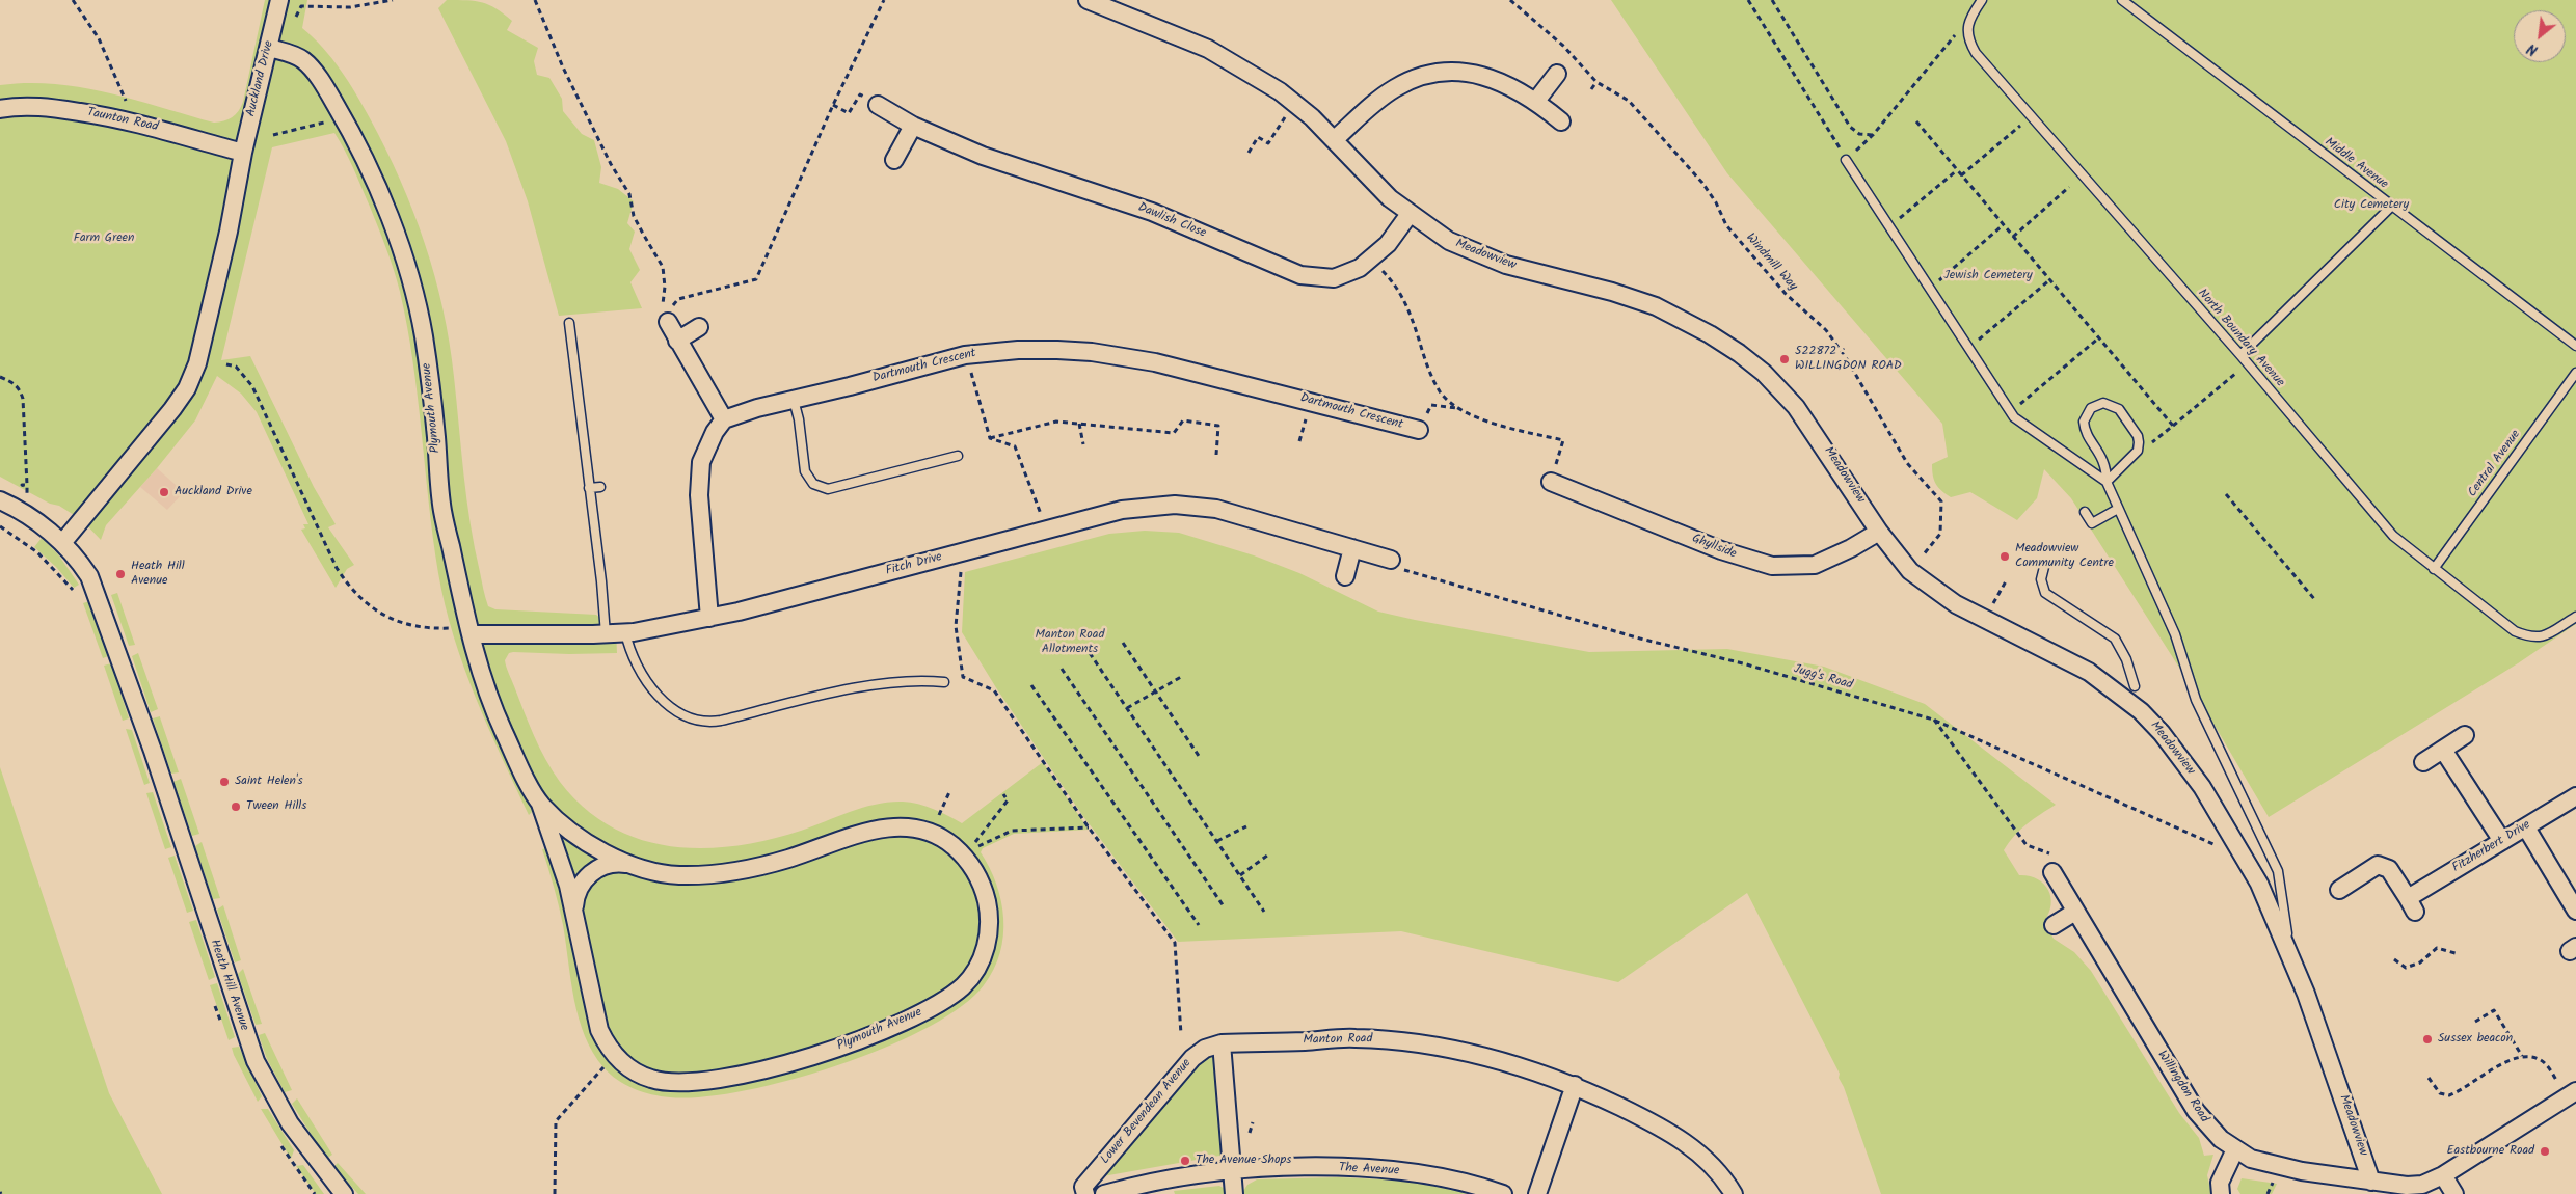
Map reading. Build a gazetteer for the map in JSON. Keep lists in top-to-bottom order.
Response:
{
  "streets": {
    "street": [
      "Auckland Drive",
      "Taunton Road",
      "Dawlish Close",
      "Meadowview",
      "Dartmouth Crescent",
      "Plymouth Avenue",
      "Ghyllside",
      "Fitch Drive",
      "Fitzherbert Drive",
      "Heath Hill Avenue",
      "Manton Road",
      "Willingdon Road",
      "Lower Bevendean Avenue",
      "The Avenue"
    ],
    "lane": ["Middle Avenue", "North Boundary Avenue", "Central Avenue"],
    "path": ["Windmill Way", "Jugg's Road"]
  },
  "crossings": [
    ["Auckland Drive", "Taunton Road"],
    ["Auckland Drive", "Plymouth Avenue"],
    ["Auckland Drive", "Heath Hill Avenue"],
    ["Dawlish Close", "Meadowview"],
    ["Meadowview", "Windmill Way"],
    ["Meadowview", "Ghyllside"],
    ["Meadowview", "Jugg's Road"],
    ["Meadowview", "Willingdon Road"],
    ["North Boundary Avenue", "Central Avenue"],
    ["Plymouth Avenue", "Fitch Drive"],
    ["Fitch Drive", "Jugg's Road"],
    ["Manton Road", "Lower Bevendean Avenue"]
  ],
  "parks": [
    "City Cemetery",
    "Farm Green",
    "Jewish Cemetery",
    "Manton Road Allotments"
  ],
  "places": [
    "522872 : WILLINGDON ROAD",
    "Auckland Drive",
    "Meadowview Community Centre",
    "Heath Hill Avenue",
    "Saint Helen's",
    "Tween Hills",
    "Sussex beacon",
    "Eastbourne Road",
    "The Avenue Shops"
  ],
  "north": "bottom left"
}
